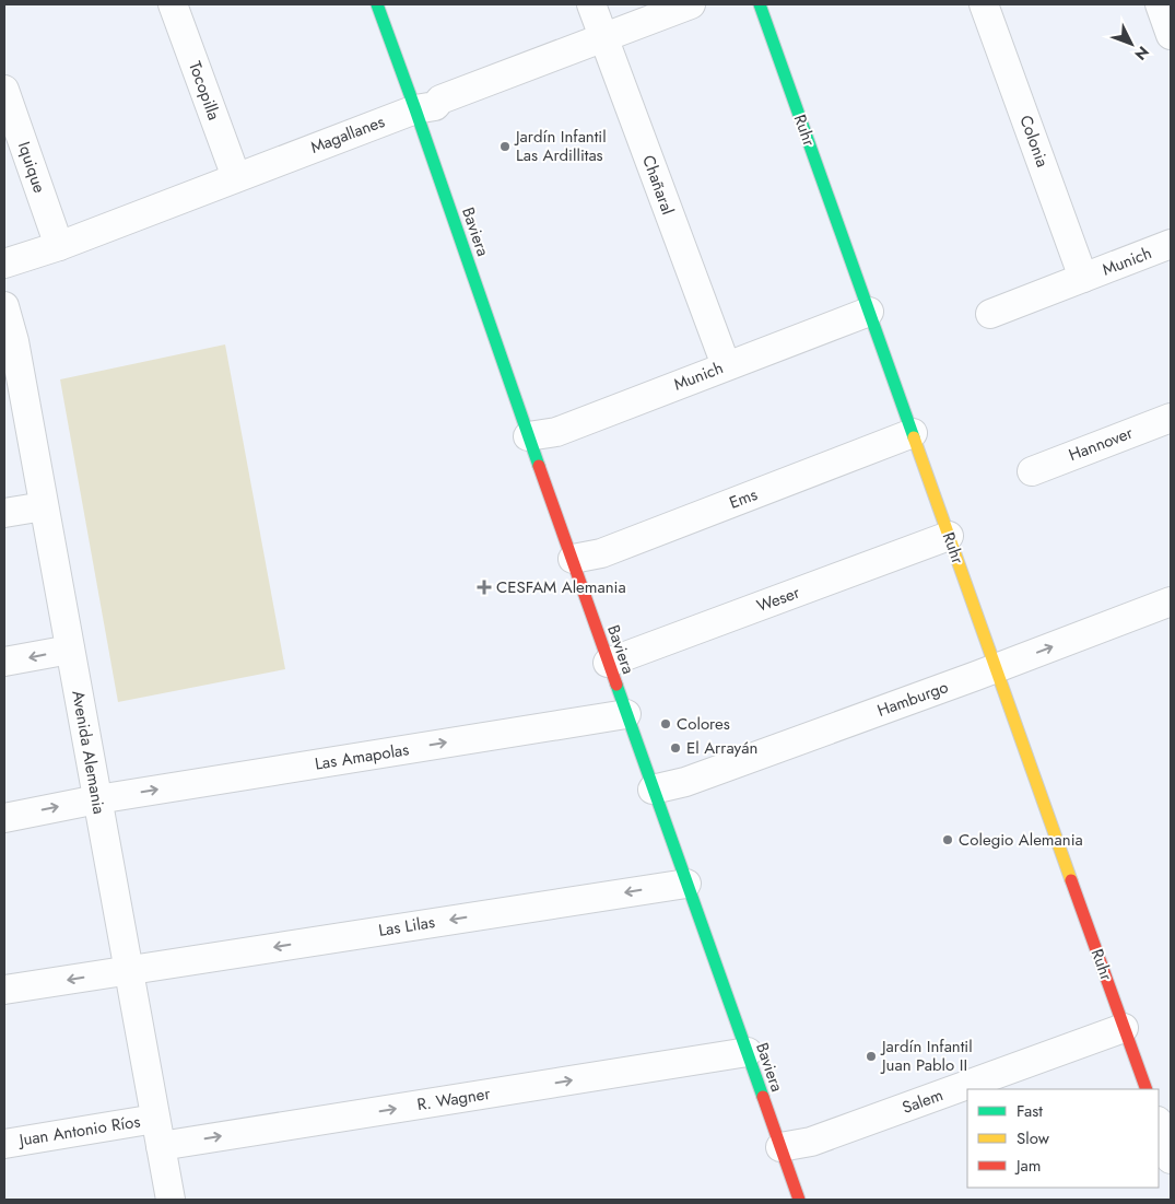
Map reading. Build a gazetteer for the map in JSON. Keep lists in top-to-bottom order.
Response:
{
  "streets": {
    "street": [
      "Tocopilla",
      "Ruhr",
      "Magallanes",
      "Colonia",
      "Iquique",
      "Chañaral",
      "Baviera",
      "Munich",
      "Hannover",
      "Ems",
      "Weser",
      "Hamburgo",
      "Avenida Alemania",
      "Las Amapolas",
      "Las Lilas",
      "R. Wagner",
      "Salem",
      "Juan Antonio Ríos"
    ]
  },
  "crossings": [
    ["Tocopilla", "Magallanes"],
    ["Ruhr", "Munich"],
    ["Ruhr", "Ems"],
    ["Ruhr", "Weser"],
    ["Ruhr", "Hamburgo"],
    ["Ruhr", "Salem"],
    ["Magallanes", "Iquique"],
    ["Magallanes", "Chañaral"],
    ["Magallanes", "Baviera"],
    ["Colonia", "Munich"],
    ["Chañaral", "Munich"],
    ["Baviera", "Munich"],
    ["Baviera", "Ems"],
    ["Baviera", "Weser"],
    ["Baviera", "Hamburgo"],
    ["Baviera", "Las Amapolas"],
    ["Baviera", "Las Lilas"],
    ["Baviera", "R. Wagner"],
    ["Baviera", "Salem"],
    ["Avenida Alemania", "Las Amapolas"],
    ["Avenida Alemania", "Las Lilas"],
    ["Avenida Alemania", "R. Wagner"],
    ["Avenida Alemania", "Juan Antonio Ríos"]
  ],
  "one_way": ["Las Amapolas", "Las Lilas", "R. Wagner"],
  "places": {
    "other": [
      "Jardín Infantil Las Ardillitas",
      "Colores",
      "El Arrayán",
      "Colegio Alemania",
      "Jardín Infantil Juan Pablo II"
    ],
    "health": ["CESFAM Alemania"]
  },
  "legend": ["Fast", "Slow", "Jam"],
  "north": "bottom right"
}
